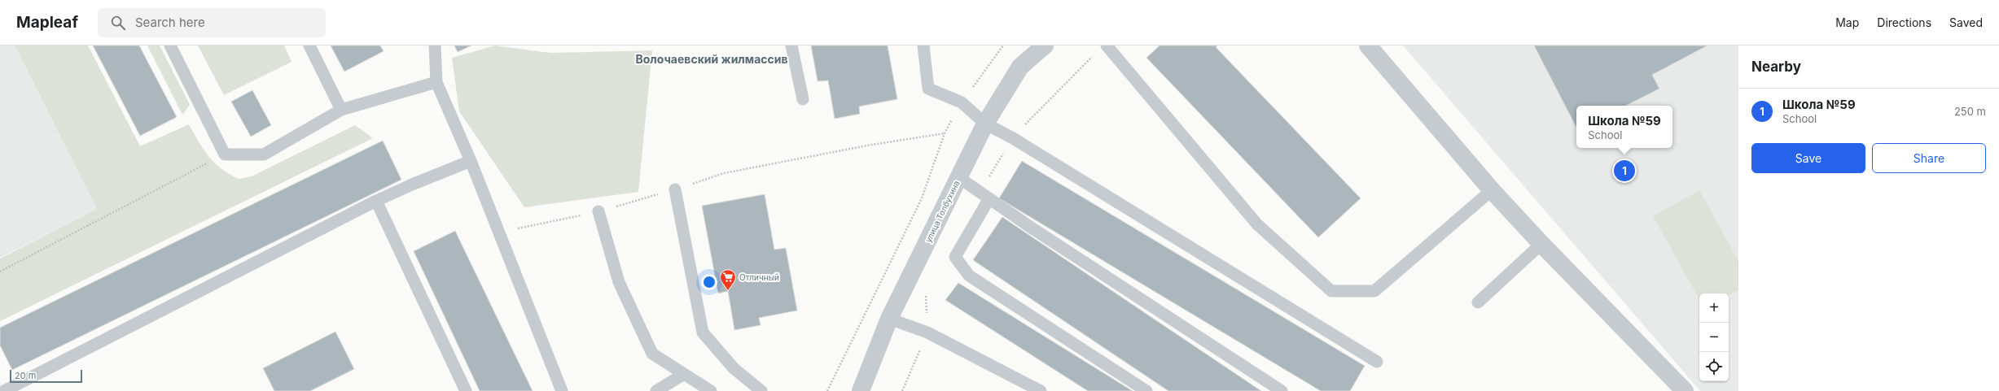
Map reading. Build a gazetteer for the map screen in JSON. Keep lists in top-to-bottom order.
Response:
{
  "streets": {
    "street": ["улица Толбухина"]
  },
  "districts": ["Волочаевский жилмассив"],
  "places": {
    "supermarket": ["Отличный"]
  },
  "scale_bar": "20 m",
  "page": {
    "header": "Mapleaf",
    "search": "Search here",
    "nav": ["Map", "Directions", "Saved"],
    "heading": "Nearby",
    "list": [
      {
        "mark": "1",
        "name": "Школа №59",
        "note": "School",
        "value": "250 m"
      }
    ],
    "popup": ["Школа №59", "School"],
    "buttons": ["Save", "Share"],
    "pins": "1",
    "map_buttons": ["+", "−"],
    "scale": "20 m"
  }
}
